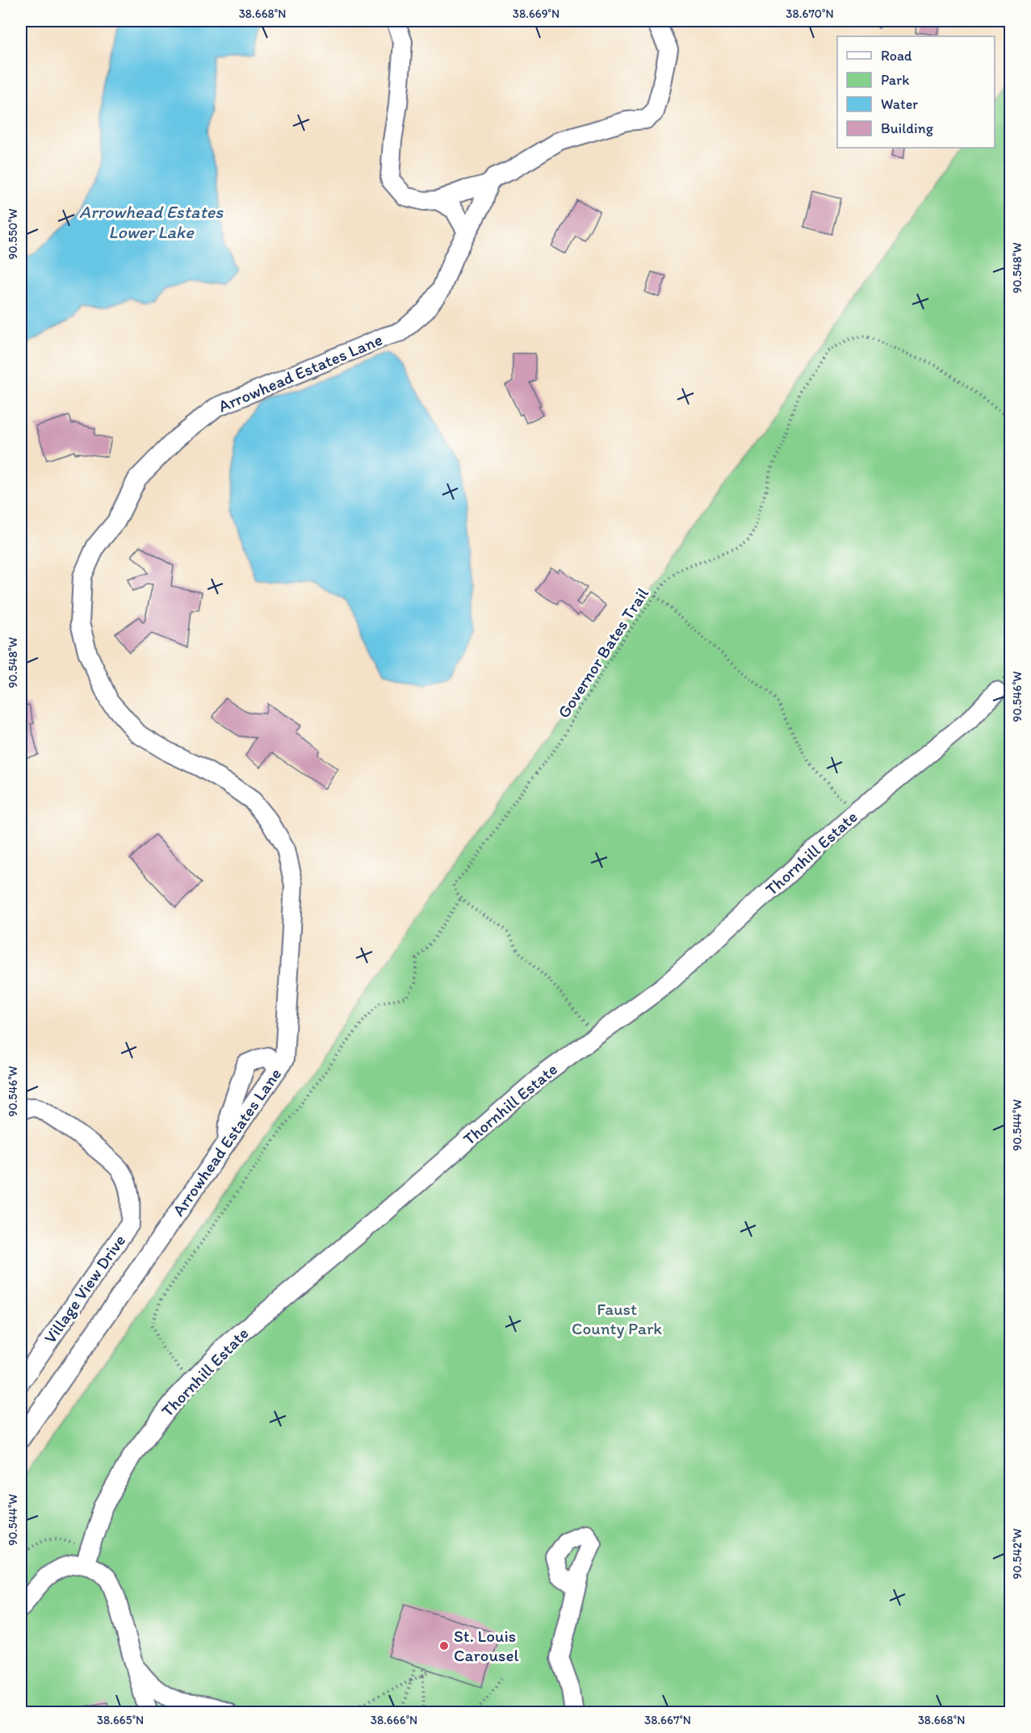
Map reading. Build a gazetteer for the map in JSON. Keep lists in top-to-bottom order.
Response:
{
  "streets": {
    "street": ["Arrowhead Estates Lane", "Thornhill Estate", "Village View Drive"],
    "path": ["Governor Bates Trail"]
  },
  "water": ["Arrowhead Estates Lower Lake"],
  "parks": ["Faust County Park"],
  "places": ["St. Louis Carousel"],
  "legend": [
    "Road",
    "Park",
    "Water",
    "Building"
  ],
  "coordinates": [
    "38.668°N",
    "38.669°N",
    "38.670°N",
    "90.550°W",
    "90.548°W",
    "90.546°W",
    "90.544°W",
    "90.542°W",
    "38.665°N",
    "38.666°N",
    "38.667°N"
  ]
}
